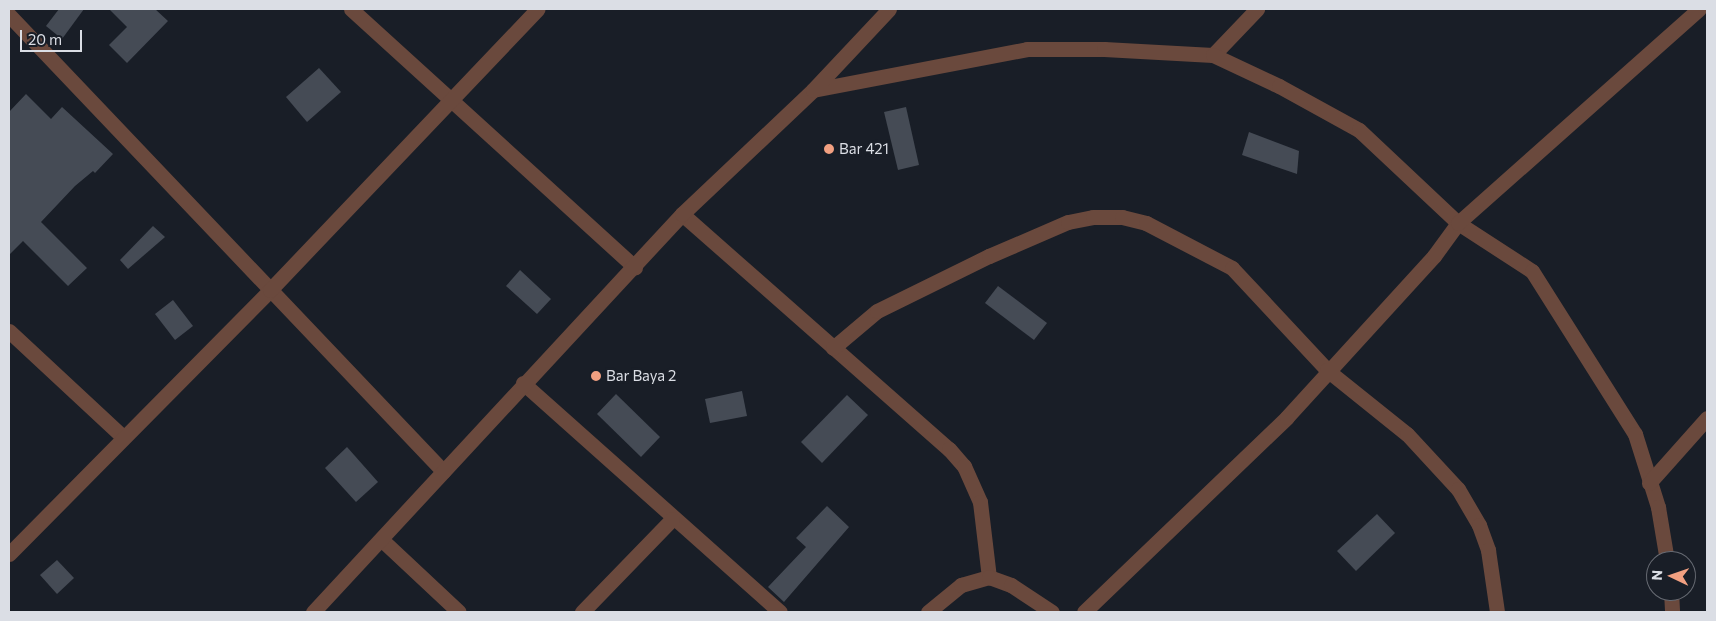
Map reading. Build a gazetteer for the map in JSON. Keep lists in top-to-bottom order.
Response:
{
  "places": ["Bar 421", "Bar Baya 2"],
  "scale_bar": "20 m",
  "north": "left"
}
